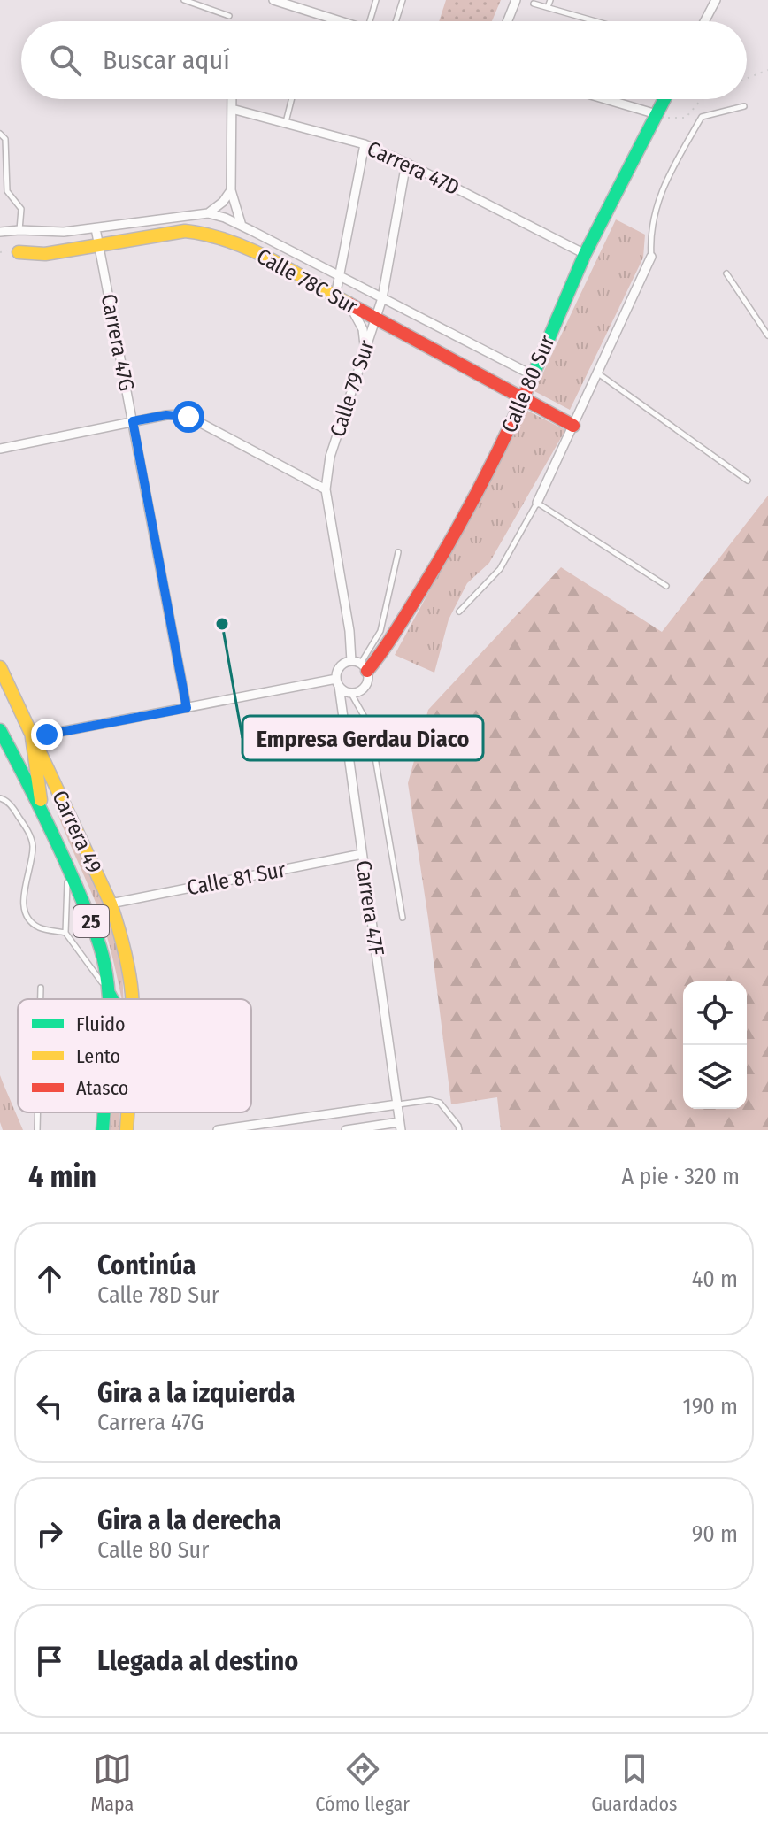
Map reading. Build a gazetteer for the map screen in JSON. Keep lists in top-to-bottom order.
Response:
{
  "streets": {
    "main road": [
      "Calle 78C Sur",
      "Calle 80 Sur",
      "Carrera 49",
      "25"
    ],
    "street": [
      "Carrera 47D",
      "Carrera 47G",
      "Calle 79 Sur",
      "Calle 81 Sur",
      "Carrera 47F"
    ]
  },
  "crossings": [
    ["Carrera 47D", "Calle 80 Sur"],
    ["Carrera 47D", "Calle 79 Sur"],
    ["Calle 78C Sur", "Carrera 47G"],
    ["Calle 78C Sur", "Calle 80 Sur"],
    ["Calle 78C Sur", "Calle 79 Sur"],
    ["Calle 80 Sur", "Carrera 47F"],
    ["Carrera 49", "Calle 81 Sur"],
    ["Calle 81 Sur", "Carrera 47F"]
  ],
  "places": ["Empresa Gerdau Diaco"],
  "legend": ["Fluido", "Lento", "Atasco"],
  "page": {
    "search": "Buscar aquí",
    "heading": ["4 min", "A pie · 320 m"],
    "list": [
      ["Continúa", "Calle 78D Sur", "40 m"],
      ["Gira a la izquierda", "Carrera 47G", "190 m"],
      ["Gira a la derecha", "Calle 80 Sur", "90 m"],
      "Llegada al destino"
    ],
    "nav": ["Mapa", "Cómo llegar", "Guardados"]
  }
}
